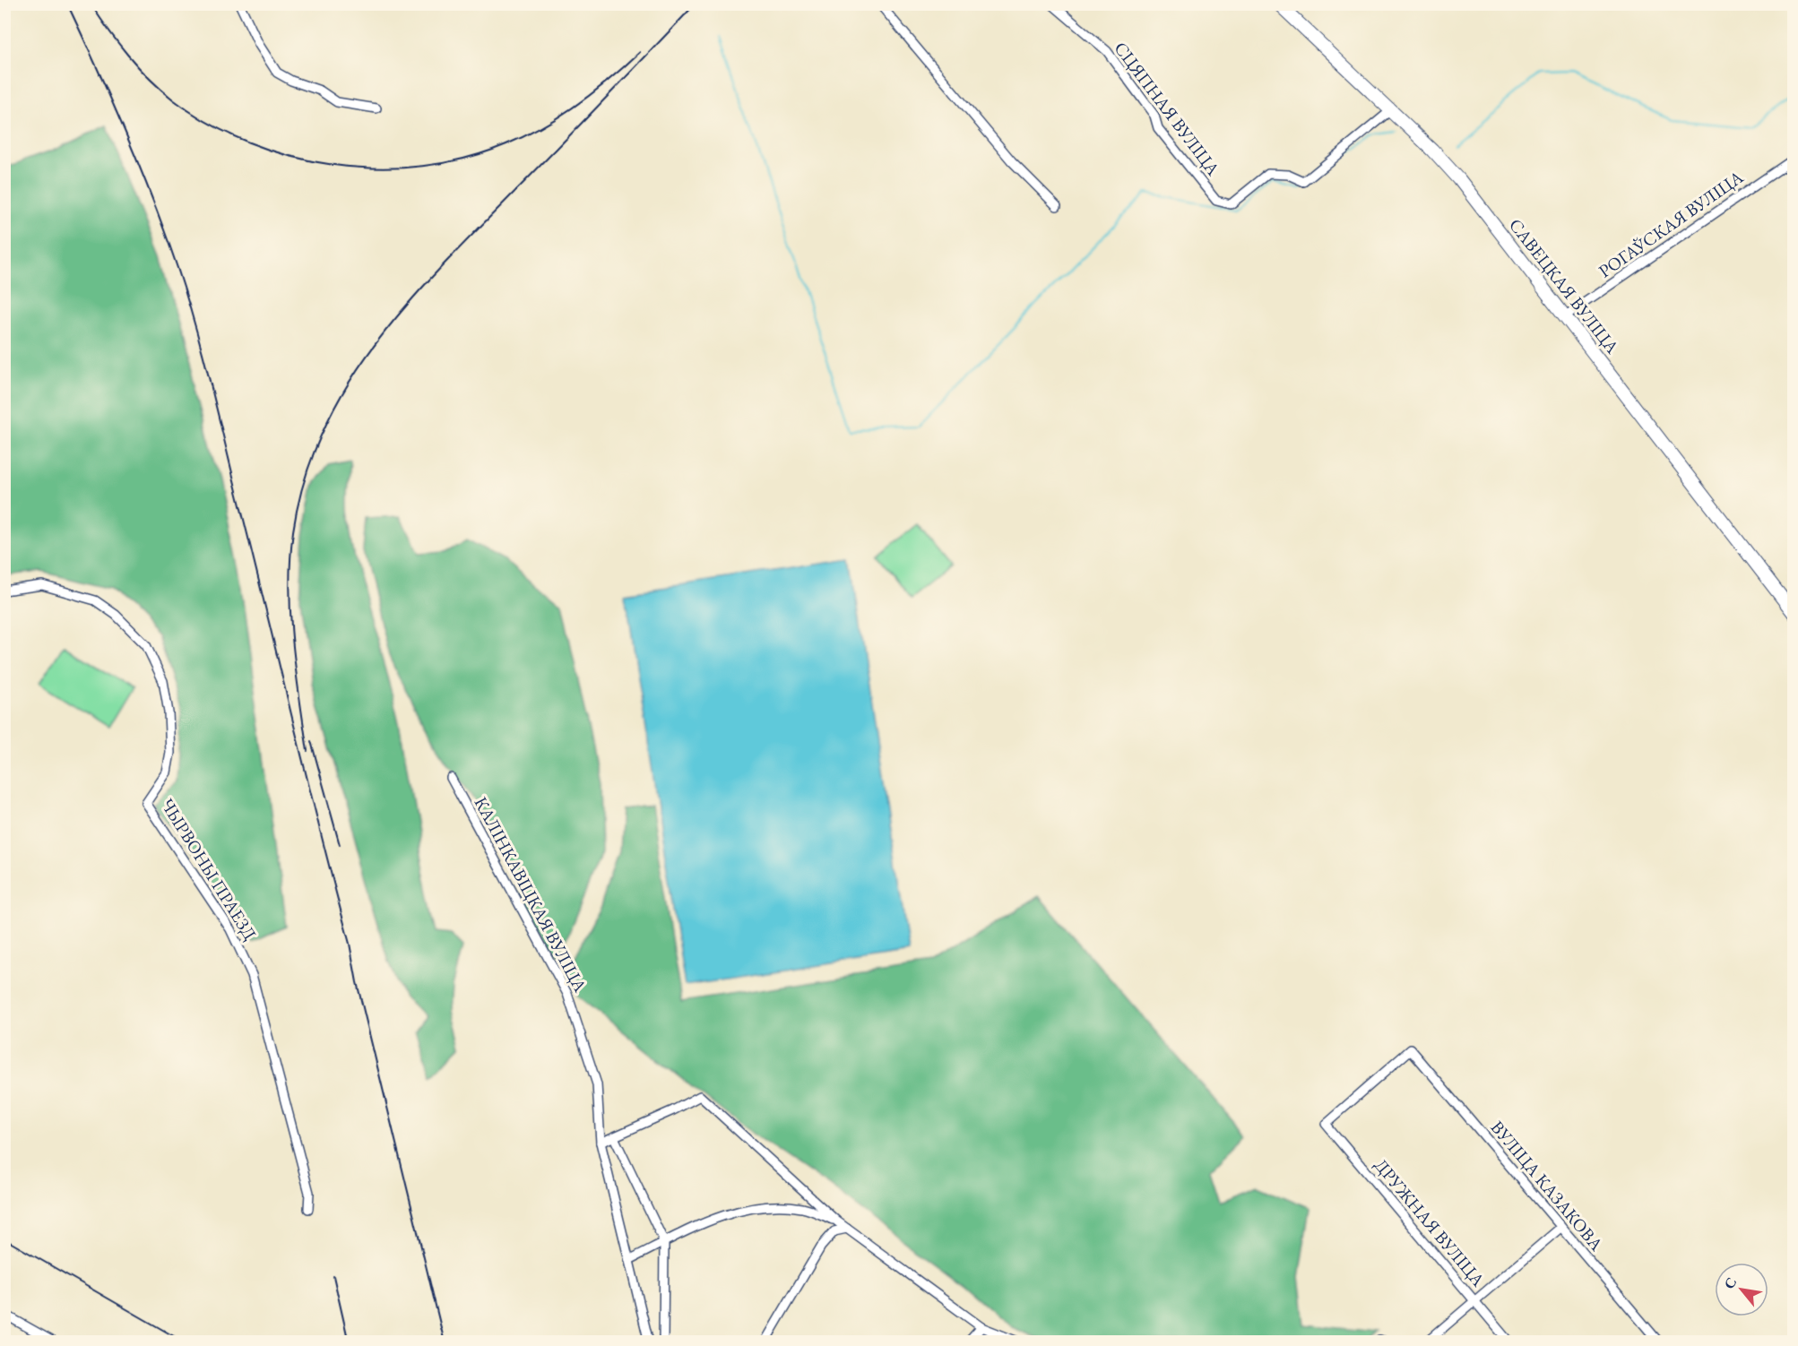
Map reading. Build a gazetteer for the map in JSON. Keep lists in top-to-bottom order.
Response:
{
  "streets": {
    "main road": ["САВЕЦКАЯ ВУЛІЦА"],
    "street": [
      "СЦЯПНАЯ ВУЛІЦА",
      "РОГАЎСКАЯ ВУЛІЦА",
      "ЧЫРВОНЫ ПРАЕЗД",
      "КАЛІНКАВІЦКАЯ ВУЛІЦА",
      "ВУЛІЦА КАЗАКОВА",
      "ДРУЖНАЯ ВУЛІЦА"
    ]
  },
  "crossings": [
    ["СЦЯПНАЯ ВУЛІЦА", "САВЕЦКАЯ ВУЛІЦА"],
    ["РОГАЎСКАЯ ВУЛІЦА", "САВЕЦКАЯ ВУЛІЦА"],
    ["ВУЛІЦА КАЗАКОВА", "ДРУЖНАЯ ВУЛІЦА"]
  ],
  "north": "top left"
}
